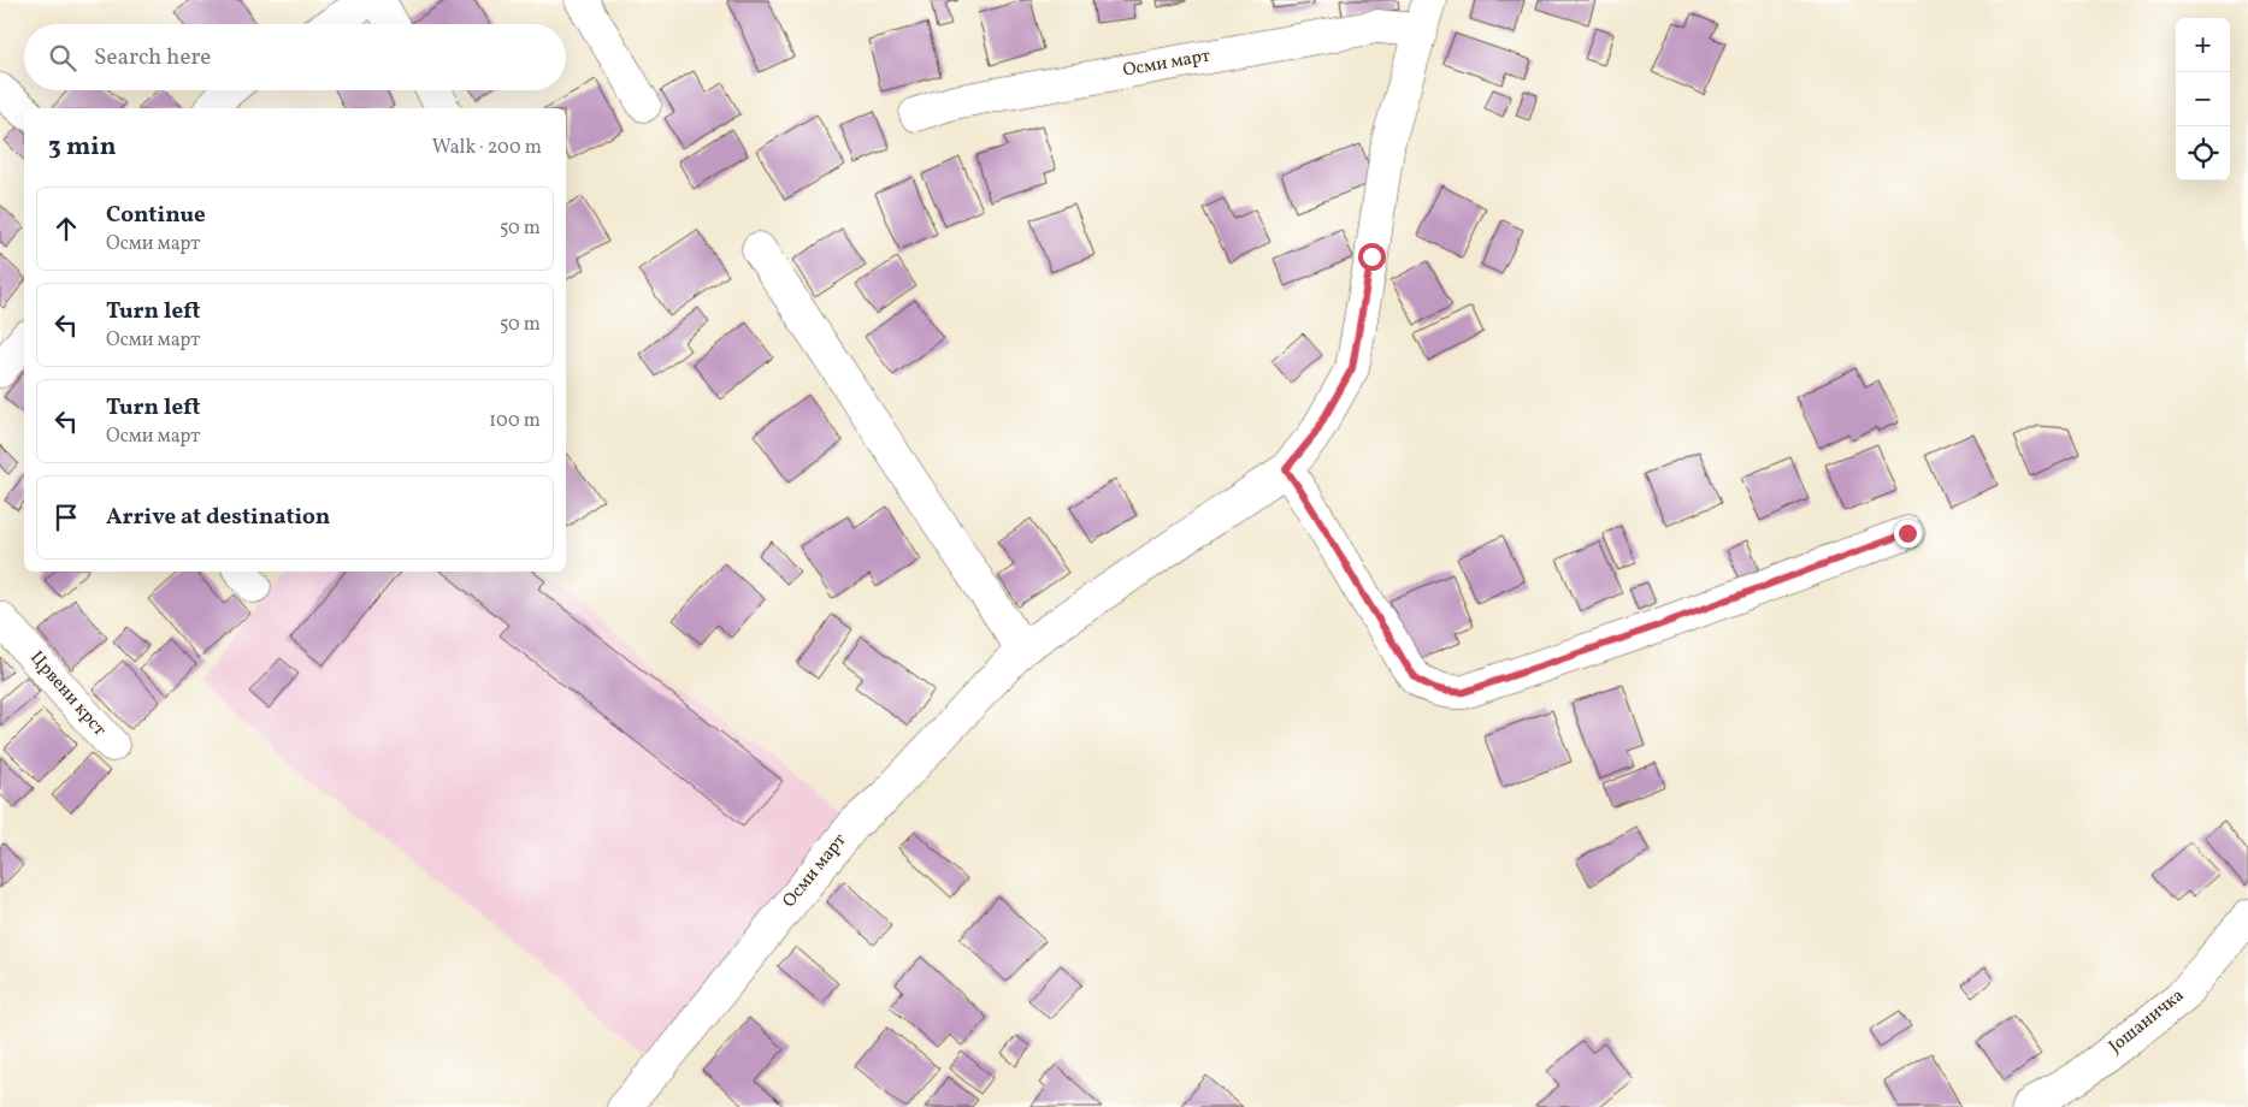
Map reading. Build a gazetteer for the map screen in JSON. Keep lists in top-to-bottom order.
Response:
{
  "streets": {
    "street": ["Осми март", "Црвени крст", "Јошаничка"]
  },
  "page": {
    "map_buttons": ["+", "−"],
    "search": "Search here",
    "heading": ["3 min", "Walk · 200 m"],
    "list": [
      ["Continue", "Осми март", "50 m"],
      ["Turn left", "Осми март", "50 m"],
      ["Turn left", "Осми март", "100 m"],
      "Arrive at destination"
    ]
  }
}
